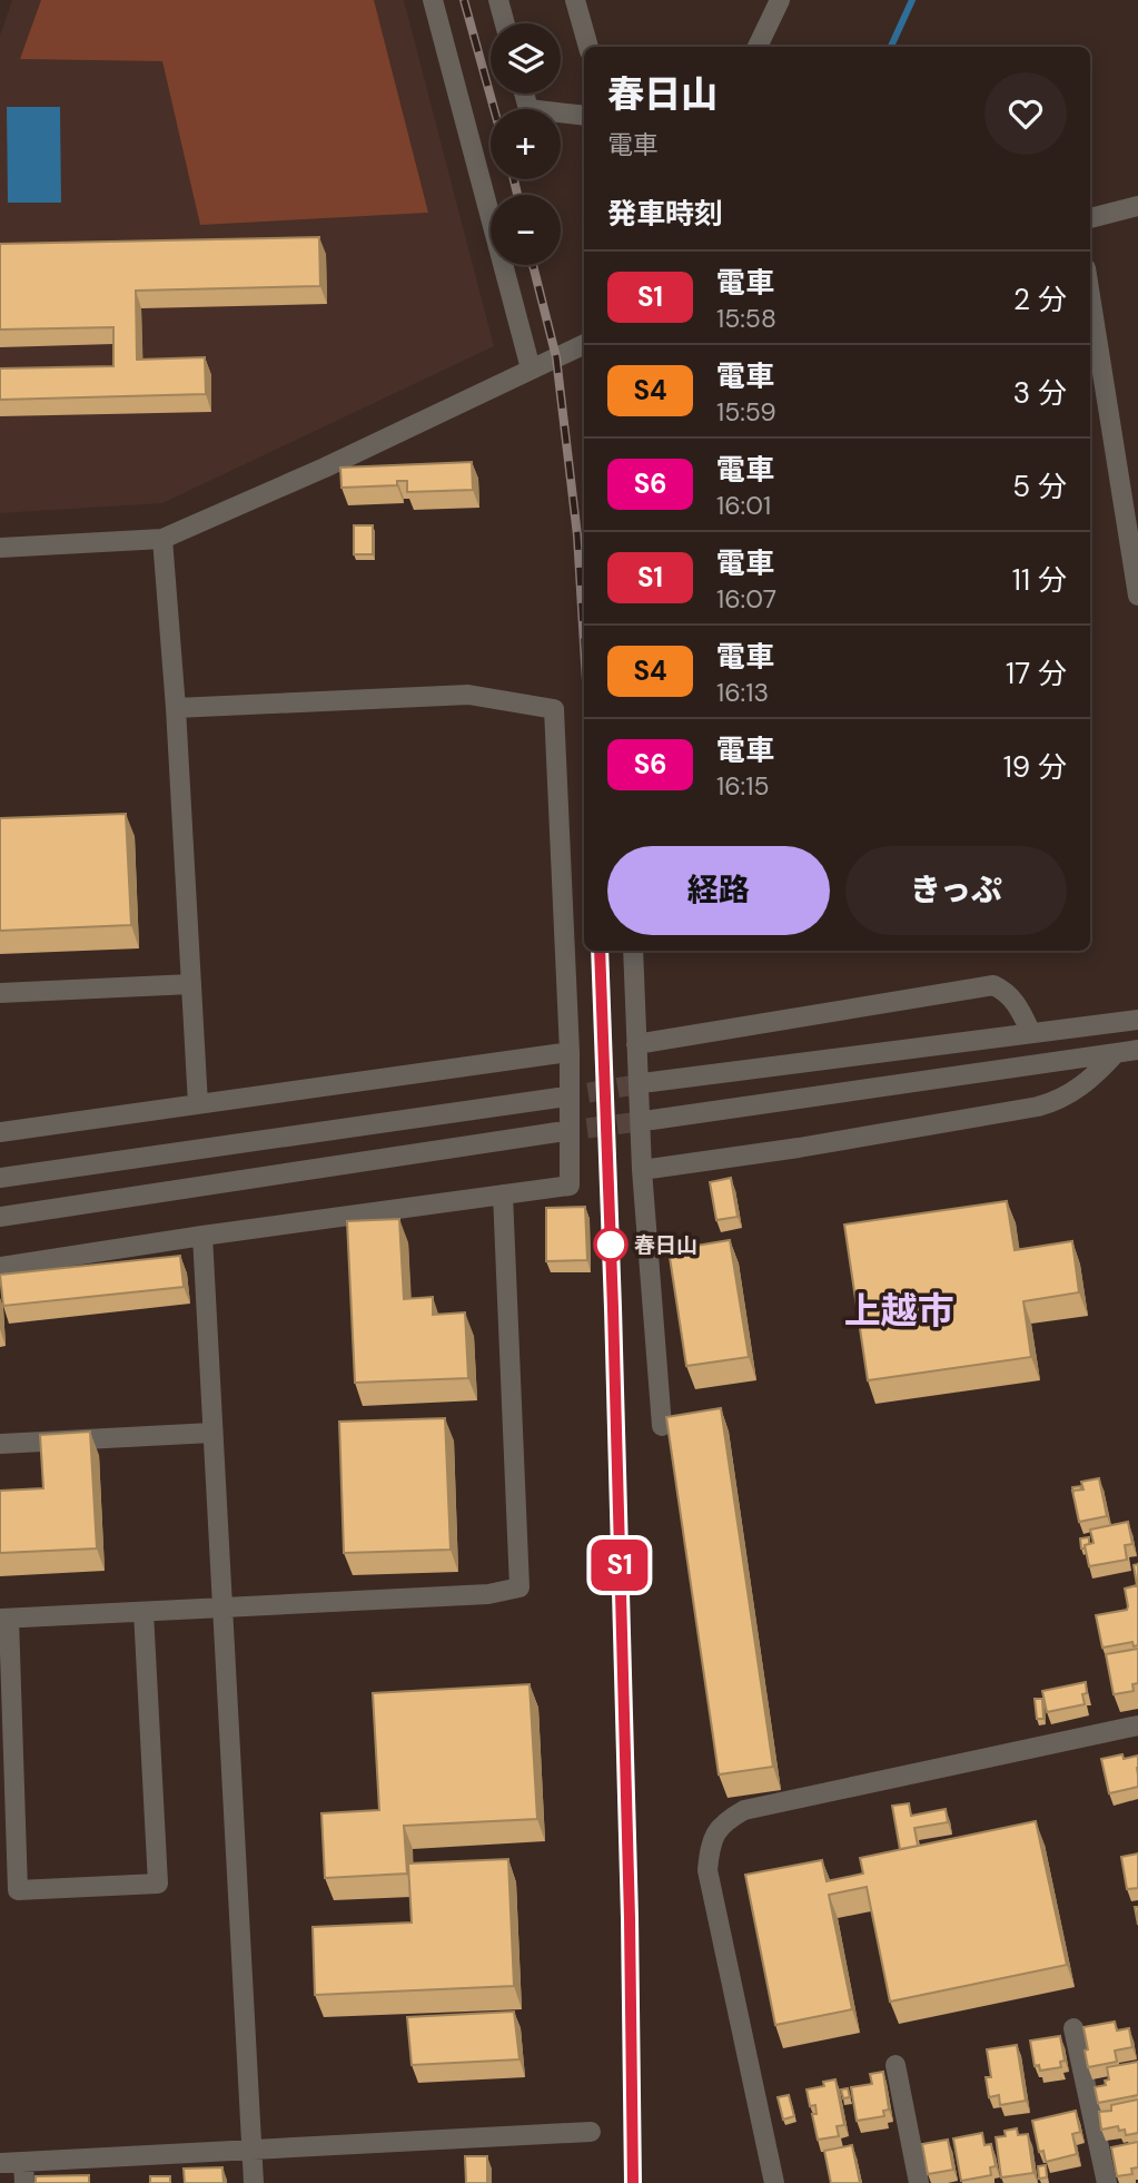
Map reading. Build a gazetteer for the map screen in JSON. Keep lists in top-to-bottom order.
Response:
{
  "districts": ["上越市"],
  "places": ["春日山"],
  "page": {
    "on_map": "S1",
    "map_buttons": ["+", "−"],
    "heading": [
      ["春日山", "電車"],
      "発車時刻"
    ],
    "list": [
      {
        "mark": "S1",
        "name": "電車",
        "note": "15:58",
        "value": "2 分"
      },
      {
        "mark": "S4",
        "name": "電車",
        "note": "15:59",
        "value": "3 分"
      },
      {
        "mark": "S6",
        "name": "電車",
        "note": "16:01",
        "value": "5 分"
      },
      {
        "mark": "S1",
        "name": "電車",
        "note": "16:07",
        "value": "11 分"
      },
      {
        "mark": "S4",
        "name": "電車",
        "note": "16:13",
        "value": "17 分"
      },
      {
        "mark": "S6",
        "name": "電車",
        "note": "16:15",
        "value": "19 分"
      }
    ],
    "buttons": ["経路", "きっぷ"]
  }
}
